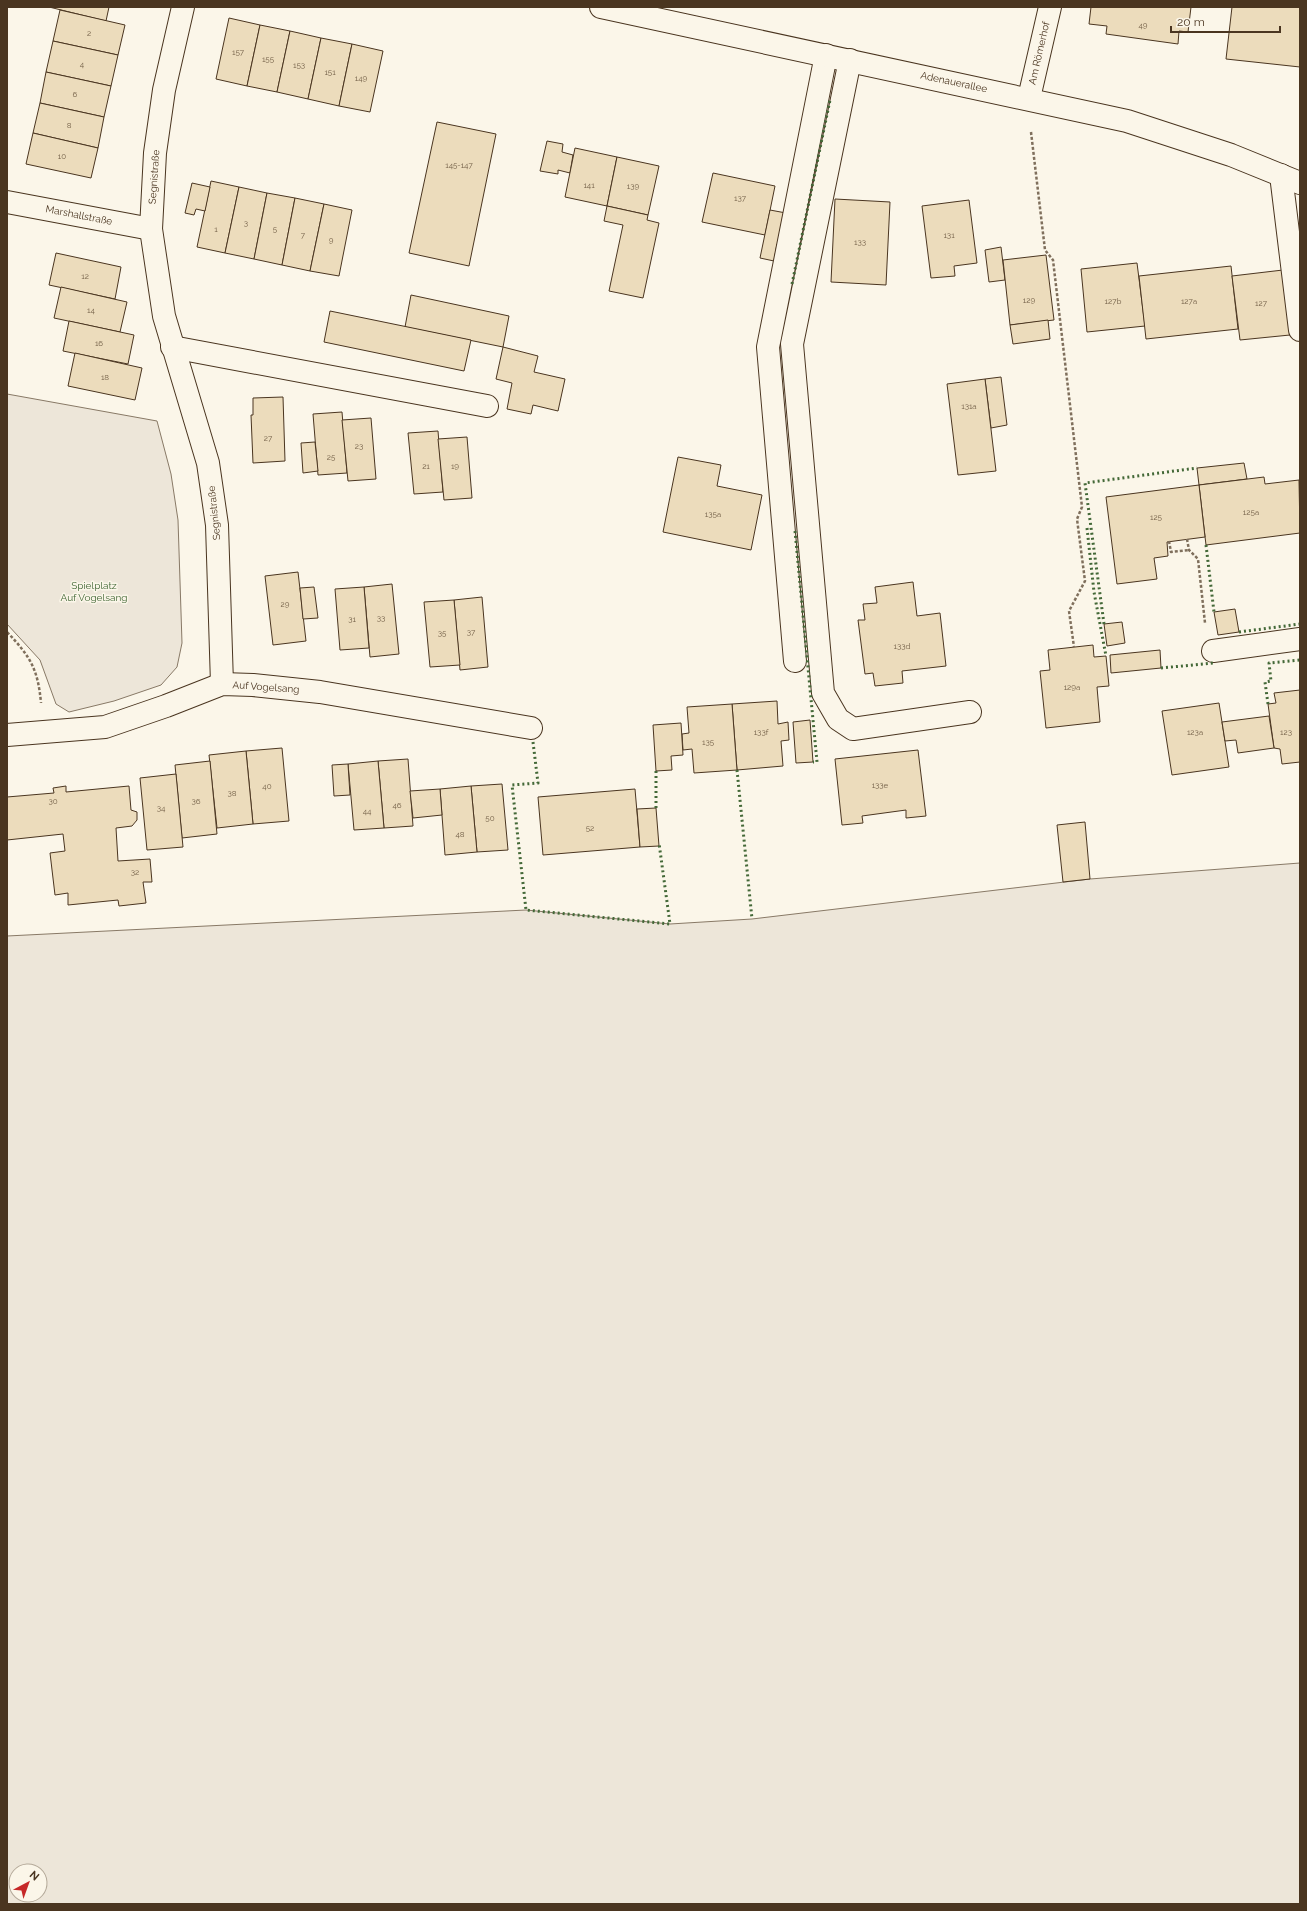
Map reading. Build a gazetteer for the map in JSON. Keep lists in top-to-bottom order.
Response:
{
  "streets": {
    "street": [
      "Am Römerhof",
      "Adenauerallee",
      "Segnistraße",
      "Marshallstraße",
      "Auf Vogelsang"
    ]
  },
  "crossings": [
    ["Am Römerhof", "Adenauerallee"],
    ["Segnistraße", "Marshallstraße"],
    ["Segnistraße", "Auf Vogelsang"]
  ],
  "parks": ["Spielplatz Auf Vogelsang"],
  "house_numbers": [
    "49",
    "2",
    "157",
    "155",
    "4",
    "153",
    "151",
    "149",
    "6",
    "8",
    "10",
    "145-147",
    "141",
    "139",
    "137",
    "3",
    "1",
    "5",
    "7",
    "131",
    "9",
    "133",
    "12",
    "129",
    "127b",
    "127a",
    "127",
    "14",
    "16",
    "18",
    "131a",
    "27",
    "23",
    "25",
    "21",
    "19",
    "125a",
    "135a",
    "125",
    "29",
    "33",
    "31",
    "37",
    "35",
    "133d",
    "129a",
    "133f",
    "123a",
    "123",
    "135",
    "133e",
    "40",
    "38",
    "30",
    "36",
    "46",
    "34",
    "44",
    "50",
    "52",
    "48",
    "32"
  ],
  "scale_bar": "20 m",
  "north": "top right"
}
